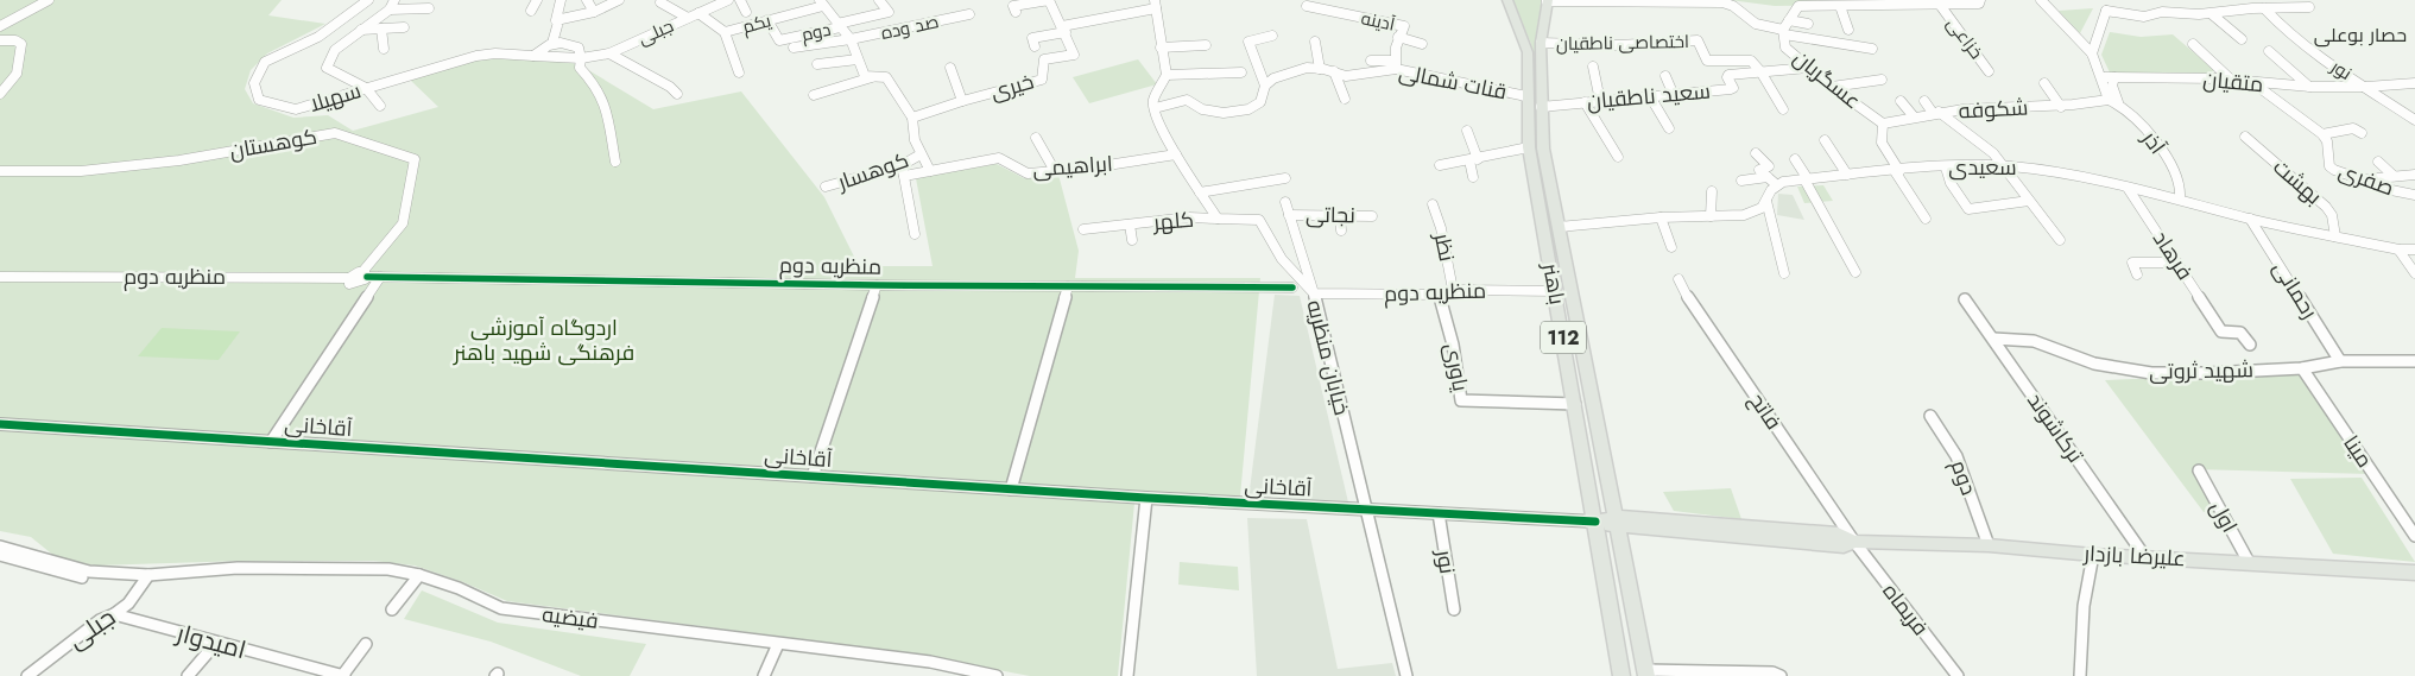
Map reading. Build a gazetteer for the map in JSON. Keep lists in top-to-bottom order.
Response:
{
  "streets": {
    "main road": ["باهنر", "112", "علیرضا بازدار"],
    "street": [
      "آدینه",
      "یکم",
      "صد وده",
      "جبلی",
      "دوم",
      "خزاعی",
      "اختصاصی ناطقیان",
      "نور",
      "عسگریان",
      "قنات شمالى",
      "متقیان",
      "خیری",
      "سعید ناطقیان",
      "سهیلا",
      "شکوفه",
      "آذر",
      "کوهستان",
      "ابراهیمی",
      "سعیدی",
      "کوهسار",
      "صفری",
      "بهشت",
      "نجاتی",
      "کلهر",
      "نظر",
      "فرهاد",
      "منظریه دوم",
      "رحمانی",
      "خیابان منظریه",
      "یاوری",
      "شهید ثروتی",
      "فاتح",
      "آقاخانی",
      "ترکاشوند",
      "مینا",
      "اول",
      "فریماه",
      "فیضیه",
      "امیدوار"
    ]
  },
  "crossings": [
    ["آدینه", "قنات شمالى"],
    ["یکم", "دوم"],
    ["جبلی", "سهیلا"],
    ["جبلی", "فیضیه"],
    ["جبلی", "امیدوار"],
    ["دوم", "علیرضا بازدار"],
    ["اختصاصی ناطقیان", "سعید ناطقیان"],
    ["اختصاصی ناطقیان", "باهنر"],
    ["نور", "متقیان"],
    ["نور", "آقاخانی"],
    ["عسگریان", "سعید ناطقیان"],
    ["عسگریان", "شکوفه"],
    ["قنات شمالى", "باهنر"],
    ["سعید ناطقیان", "باهنر"],
    ["شکوفه", "آذر"],
    ["آذر", "سعیدی"],
    ["کوهستان", "منظریه دوم"],
    ["ابراهیمی", "کوهسار"],
    ["سعیدی", "بهشت"],
    ["سعیدی", "فرهاد"],
    ["سعیدی", "رحمانی"],
    ["نجاتی", "منظریه دوم"],
    ["نجاتی", "خیابان منظریه"],
    ["کلهر", "خیابان منظریه"],
    ["نظر", "منظریه دوم"],
    ["منظریه دوم", "باهنر"],
    ["منظریه دوم", "خیابان منظریه"],
    ["منظریه دوم", "یاوری"],
    ["باهنر", "یاوری"],
    ["باهنر", "آقاخانی"],
    ["باهنر", "علیرضا بازدار"],
    ["رحمانی", "شهید ثروتی"],
    ["خیابان منظریه", "آقاخانی"],
    ["شهید ثروتی", "ترکاشوند"],
    ["شهید ثروتی", "مینا"],
    ["فاتح", "علیرضا بازدار"],
    ["فاتح", "فریماه"],
    ["آقاخانی", "علیرضا بازدار"],
    ["ترکاشوند", "علیرضا بازدار"],
    ["اول", "علیرضا بازدار"],
    ["علیرضا بازدار", "فریماه"]
  ],
  "districts": ["حصار بوعلی"],
  "parks": ["اردوگاه آموزشی فرهنگی شهید باهنر"]
}
